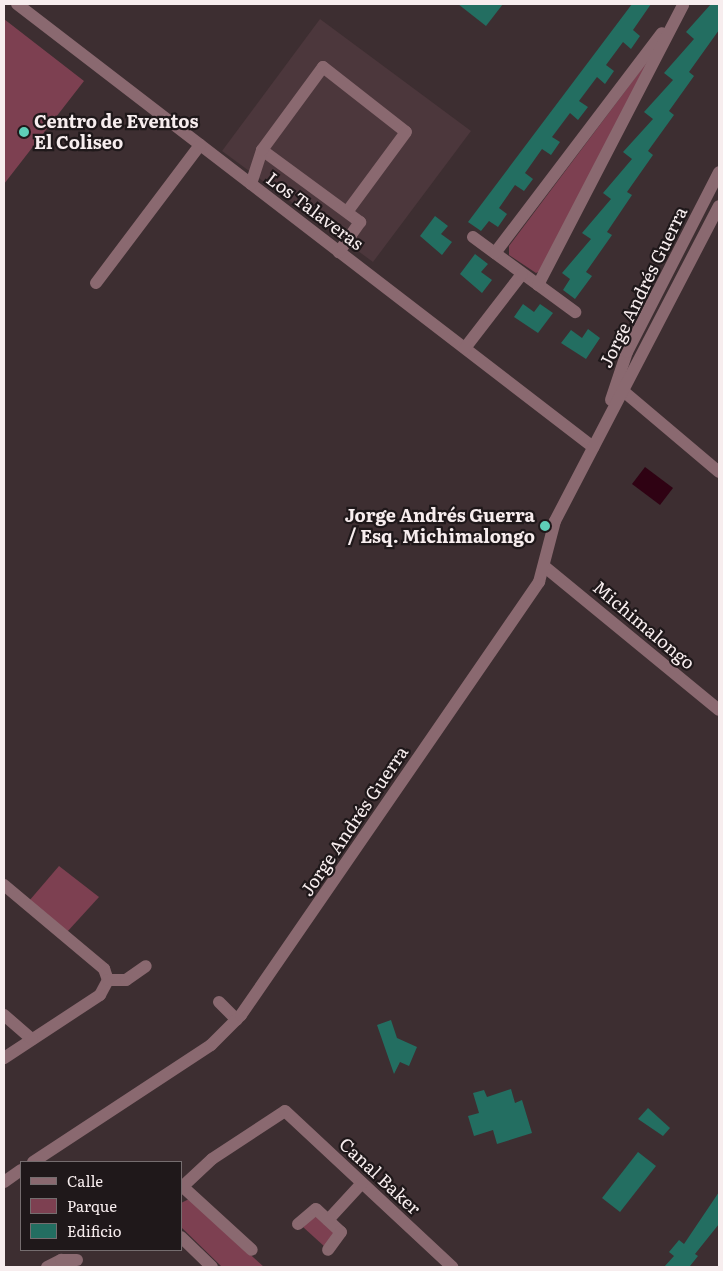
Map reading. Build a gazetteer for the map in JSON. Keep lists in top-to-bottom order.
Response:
{
  "streets": {
    "street": [
      "Los Talaveras",
      "Jorge Andrés Guerra",
      "Michimalongo",
      "Canal Baker"
    ]
  },
  "crossings": [
    ["Los Talaveras", "Jorge Andrés Guerra"],
    ["Jorge Andrés Guerra", "Michimalongo"]
  ],
  "places": ["Centro de Eventos El Coliseo", "Jorge Andrés Guerra / Esq. Michimalongo"],
  "legend": ["Calle", "Parque", "Edificio"]
}
